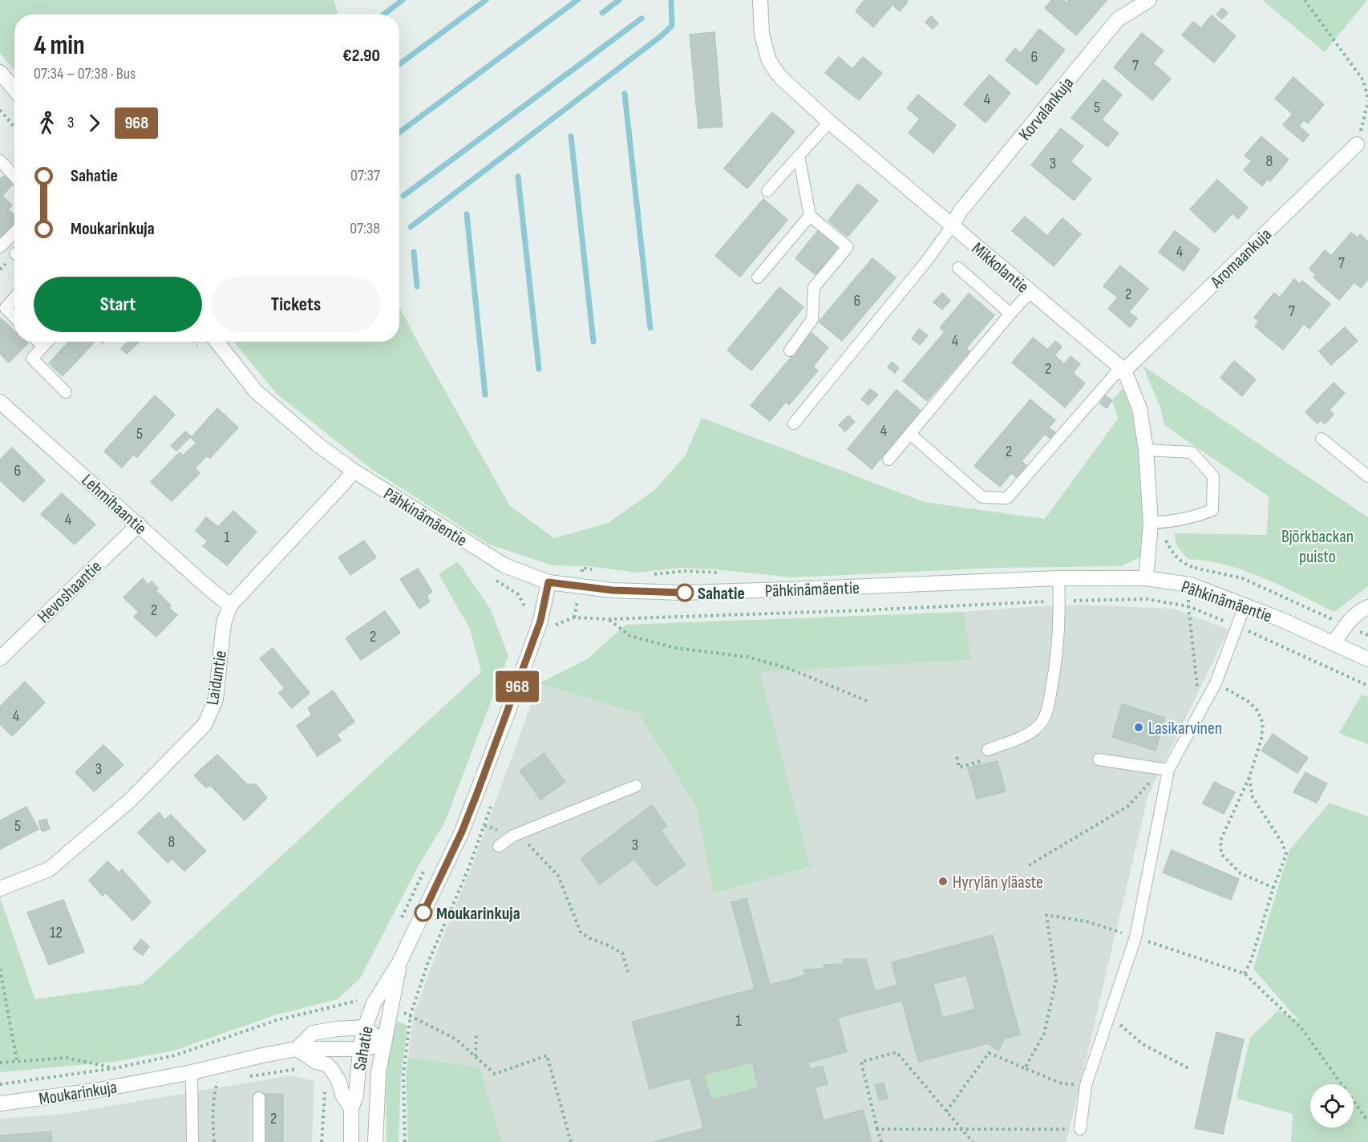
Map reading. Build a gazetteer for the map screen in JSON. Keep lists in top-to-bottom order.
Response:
{
  "streets": {
    "street": [
      "Korvalankuja",
      "Aromaankuja",
      "Mikkolantie",
      "Lehmihaantie",
      "Pähkinämäentie",
      "Hevoshaantie",
      "Laiduntie",
      "Sahatie",
      "Moukarinkuja"
    ]
  },
  "crossings": [
    ["Korvalankuja", "Mikkolantie"],
    ["Aromaankuja", "Mikkolantie"],
    ["Mikkolantie", "Pähkinämäentie"],
    ["Lehmihaantie", "Hevoshaantie"],
    ["Lehmihaantie", "Laiduntie"],
    ["Pähkinämäentie", "Laiduntie"],
    ["Pähkinämäentie", "Sahatie"],
    ["Sahatie", "Moukarinkuja"]
  ],
  "parks": ["Björkbackan puisto"],
  "places": [
    "Sahatie",
    "Lasikarvinen",
    "Hyrylän yläaste",
    "Moukarinkuja"
  ],
  "lines": ["bus line 968"],
  "house_numbers": [
    "6",
    "7",
    "4",
    "5",
    "8",
    "3",
    "4",
    "7",
    "2",
    "6",
    "7",
    "4",
    "2",
    "4",
    "5",
    "2",
    "6",
    "4",
    "1",
    "2",
    "2",
    "4",
    "3",
    "5",
    "8",
    "3",
    "12",
    "1",
    "2"
  ],
  "page": {
    "on_map": "968",
    "heading": ["4 min", "07:34 – 07:38 · Bus", "€2.90"],
    "legs": ["3", "968"],
    "list": [
      {
        "name": "Sahatie",
        "value": "07:37"
      },
      {
        "name": "Moukarinkuja",
        "value": "07:38"
      }
    ],
    "buttons": ["Start", "Tickets"]
  }
}
